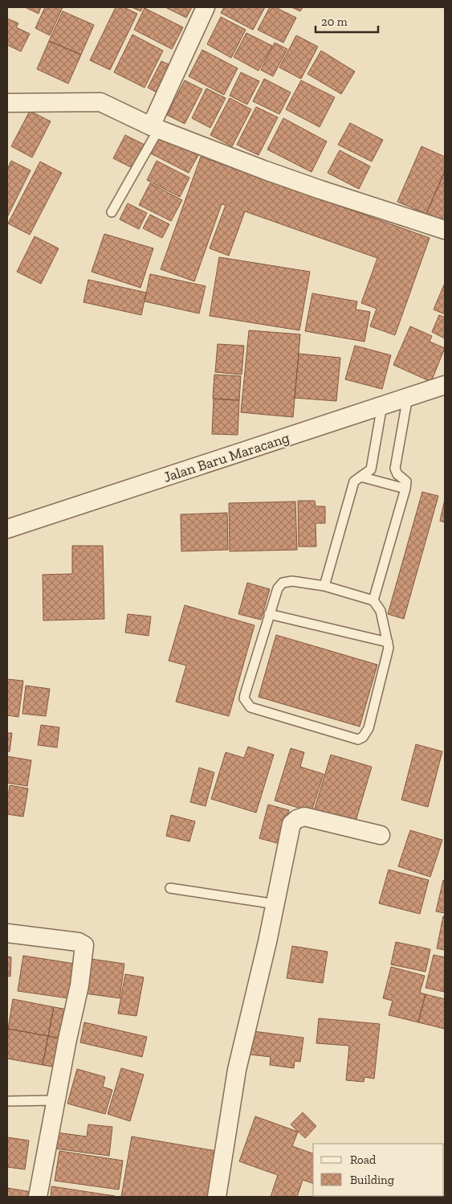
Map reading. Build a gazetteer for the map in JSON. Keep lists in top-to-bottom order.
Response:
{
  "streets": {
    "street": ["Jalan Baru Maracang"]
  },
  "legend": ["Road", "Building"],
  "scale_bar": "20 m"
}
